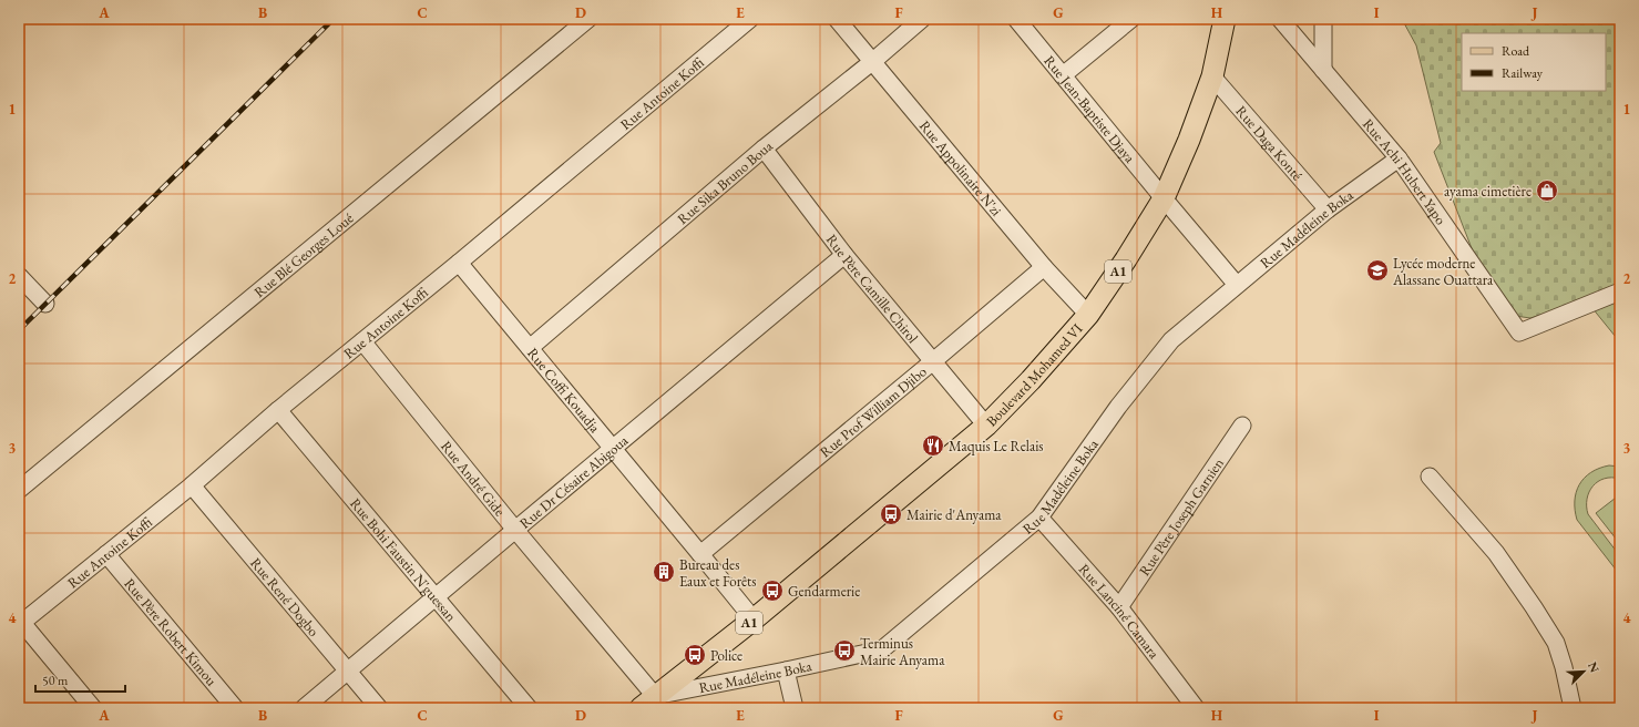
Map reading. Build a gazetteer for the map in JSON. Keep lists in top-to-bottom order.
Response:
{
  "streets": {
    "main road": ["A1", "Boulevard Mohamed VI"],
    "street": [
      "Rue Antoine Koffi",
      "Rue Jean-Baptiste Djaya",
      "Rue Daga Konté",
      "Rue Appolinaire N'zi",
      "Rue Achi Hubert Yapo",
      "Rue Sika Bruno Boua",
      "Rue Madéleine Boka",
      "Rue Blé Georges Loué",
      "Rue Père Camille Chirol",
      "Rue Coffi Kouadja",
      "Rue Prof William Djibo",
      "Rue André Gide",
      "Rue Dr Césaire Abigoua",
      "Rue Père Joseph Garnien",
      "Rue Bohi Faustin N'guessan",
      "Rue René Dogbo",
      "Rue Lanciné Camara",
      "Rue Père Robert Kimou"
    ]
  },
  "crossings": [
    ["Rue Antoine Koffi", "Rue Coffi Kouadja"],
    ["Rue Antoine Koffi", "Rue André Gide"],
    ["Rue Antoine Koffi", "Rue Bohi Faustin N'guessan"],
    ["Rue Antoine Koffi", "Rue René Dogbo"],
    ["Rue Antoine Koffi", "Rue Père Robert Kimou"],
    ["Rue Jean-Baptiste Djaya", "Rue Madéleine Boka"],
    ["Rue Jean-Baptiste Djaya", "Boulevard Mohamed VI"],
    ["Rue Daga Konté", "Rue Madéleine Boka"],
    ["Rue Daga Konté", "Boulevard Mohamed VI"],
    ["Rue Appolinaire N'zi", "Rue Sika Bruno Boua"],
    ["Rue Appolinaire N'zi", "Boulevard Mohamed VI"],
    ["Rue Appolinaire N'zi", "Rue Prof William Djibo"],
    ["Rue Achi Hubert Yapo", "Rue Madéleine Boka"],
    ["Rue Sika Bruno Boua", "Rue Père Camille Chirol"],
    ["Rue Sika Bruno Boua", "Rue Coffi Kouadja"],
    ["Rue Madéleine Boka", "Boulevard Mohamed VI"],
    ["Rue Madéleine Boka", "Rue André Gide"],
    ["Rue Madéleine Boka", "Rue Lanciné Camara"],
    ["Rue Père Camille Chirol", "Boulevard Mohamed VI"],
    ["Rue Père Camille Chirol", "Rue Prof William Djibo"],
    ["Rue Père Camille Chirol", "Rue Dr Césaire Abigoua"],
    ["Boulevard Mohamed VI", "Rue Coffi Kouadja"],
    ["Boulevard Mohamed VI", "Rue André Gide"],
    ["Rue Coffi Kouadja", "Rue Prof William Djibo"],
    ["Rue Coffi Kouadja", "Rue Dr Césaire Abigoua"],
    ["Rue André Gide", "Rue Dr Césaire Abigoua"],
    ["Rue Dr Césaire Abigoua", "Rue Bohi Faustin N'guessan"],
    ["Rue Dr Césaire Abigoua", "Rue René Dogbo"],
    ["Rue Père Joseph Garnien", "Rue Lanciné Camara"]
  ],
  "places": {
    "shop": ["ayama cimetière"],
    "school or university": ["Lycée moderne Alassane Ouattara"],
    "restaurant": ["Maquis Le Relais"],
    "bus stop": [
      "Mairie d'Anyama",
      "Gendarmerie",
      "Terminus Mairie Anyama",
      "Police"
    ],
    "building": ["Bureau des Eaux et Forêts"]
  },
  "legend": ["Road", "Railway"],
  "scale_bar": "50 m",
  "north": "top right",
  "grid": {
    "columns": [
      "A",
      "B",
      "C",
      "D",
      "E",
      "F",
      "G",
      "H",
      "I",
      "J"
    ],
    "rows": [
      "1",
      "2",
      "3",
      "4"
    ]
  }
}
